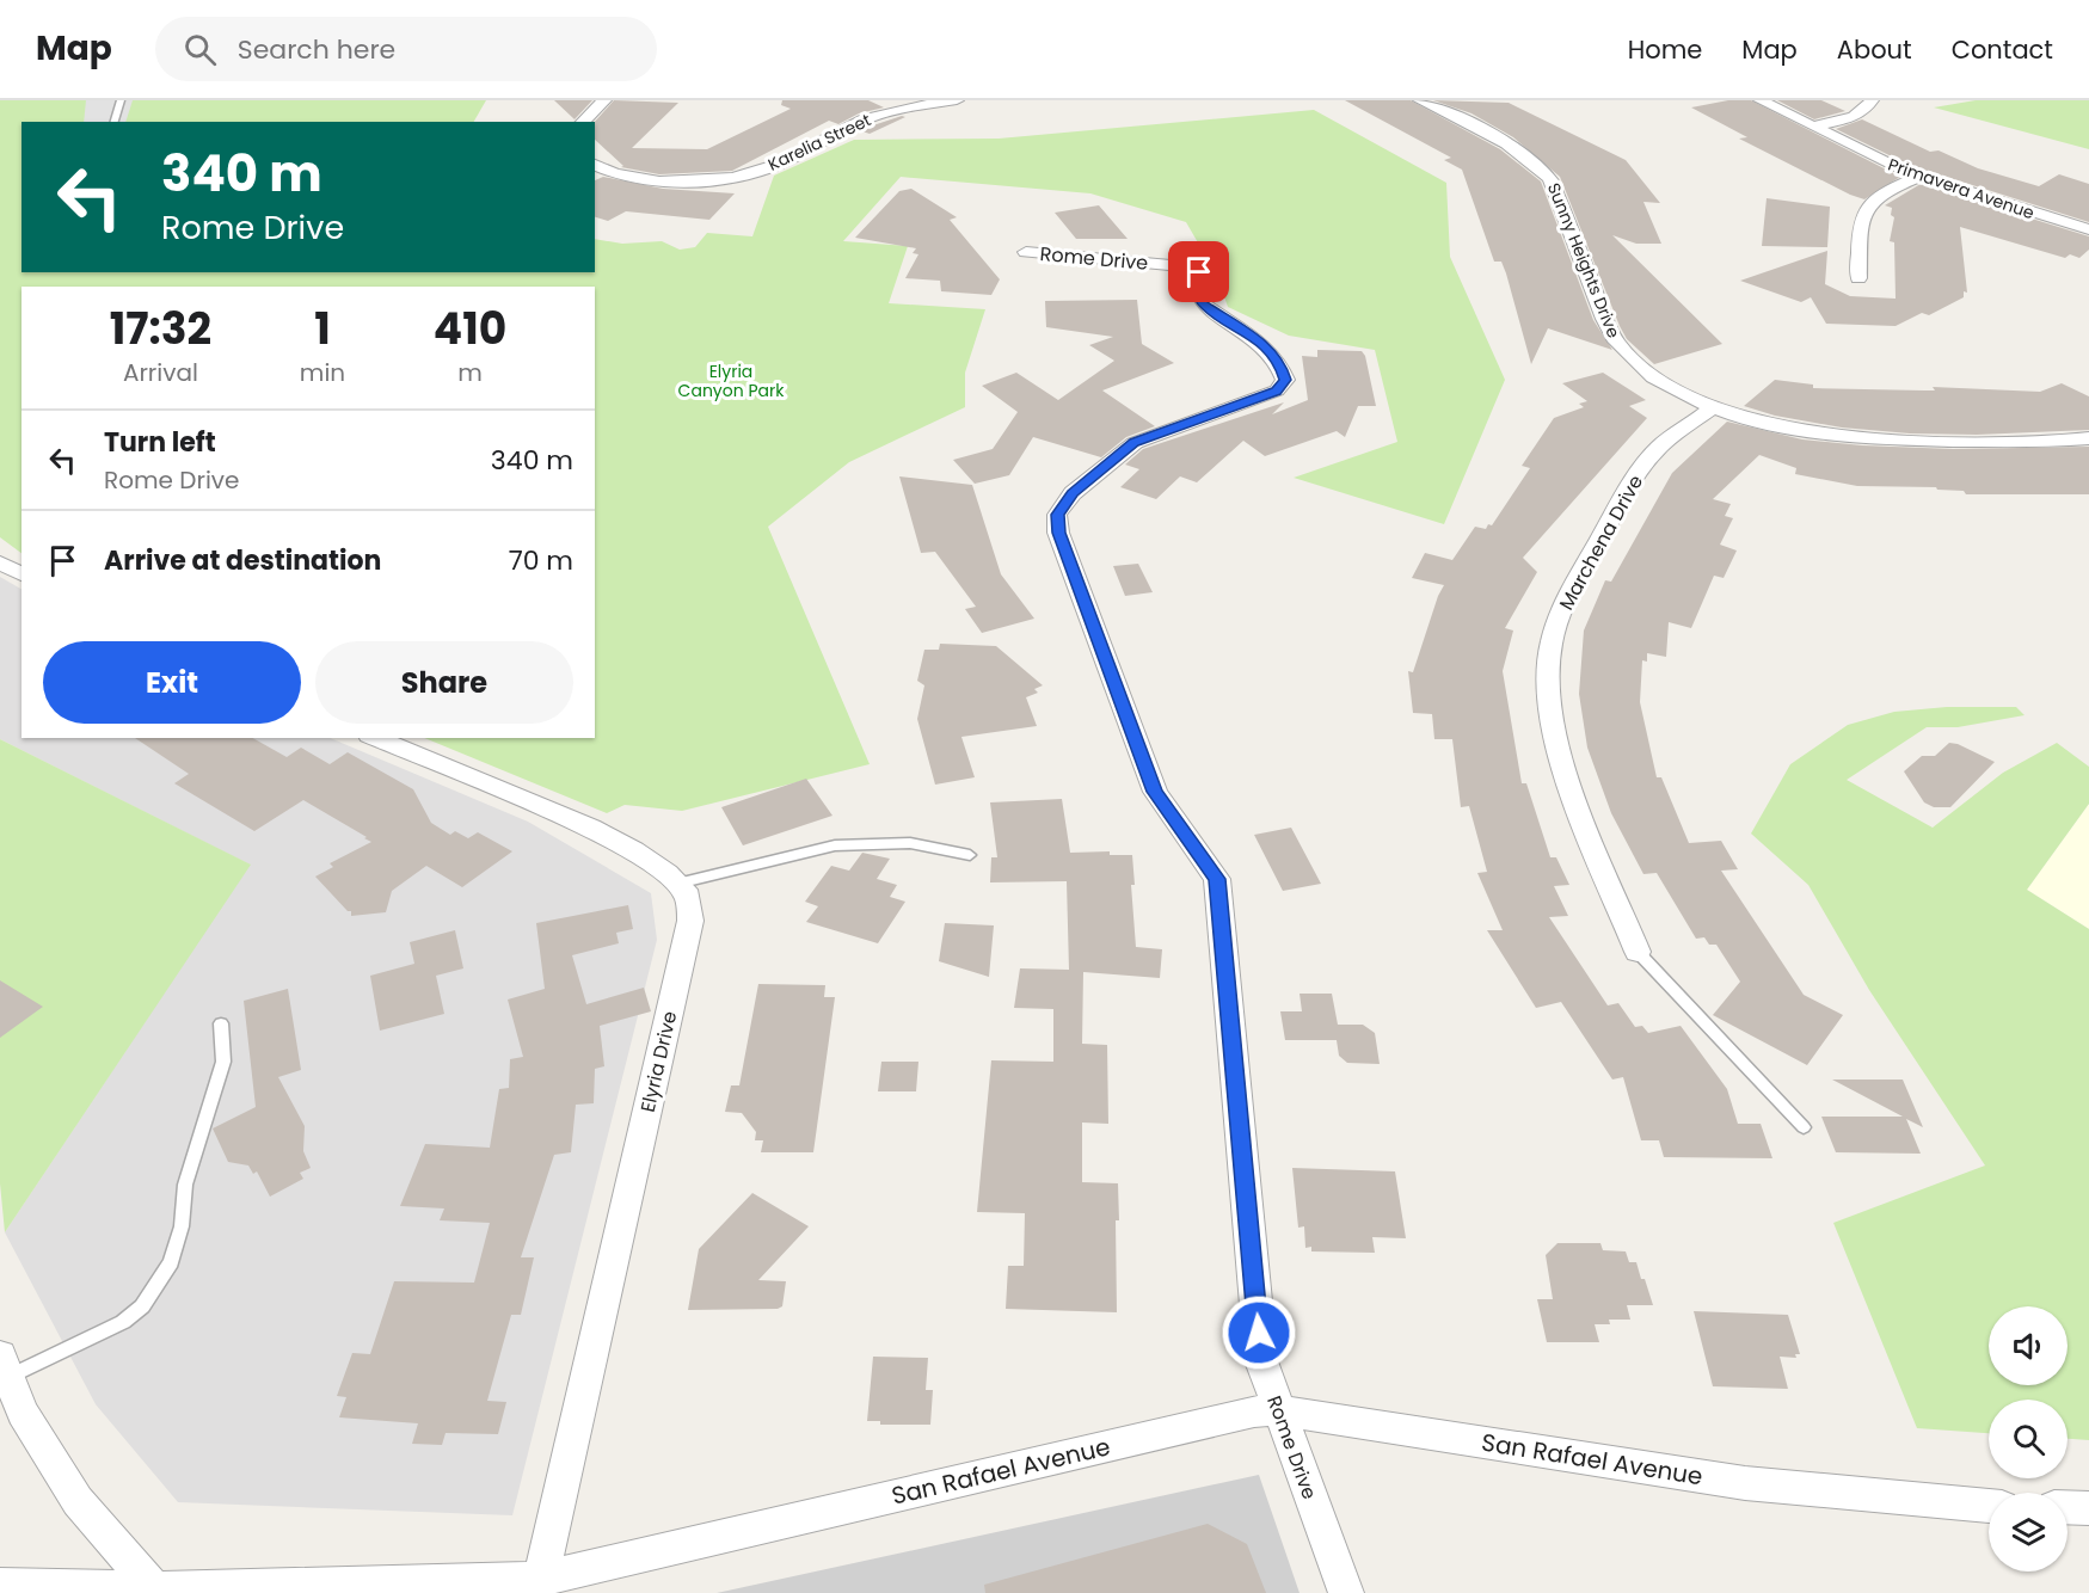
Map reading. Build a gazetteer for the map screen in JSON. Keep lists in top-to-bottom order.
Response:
{
  "streets": {
    "street": [
      "Karelia Street",
      "Primavera Avenue",
      "Rome Drive",
      "Sunny Heights Drive",
      "Marchena Drive",
      "Elyria Drive",
      "San Rafael Avenue"
    ]
  },
  "crossings": [
    ["Rome Drive", "San Rafael Avenue"],
    ["Sunny Heights Drive", "Marchena Drive"],
    ["Elyria Drive", "San Rafael Avenue"]
  ],
  "parks": ["Elyria Canyon Park"],
  "page": {
    "header": "Map",
    "search": "Search here",
    "nav": [
      "Home",
      "Map",
      "About",
      "Contact"
    ],
    "turn": ["340 m", "Rome Drive"],
    "eta": [
      "17:32",
      "Arrival",
      "1",
      "min",
      "410",
      "m"
    ],
    "list": [
      {
        "name": "Turn left",
        "note": "Rome Drive",
        "value": "340 m"
      },
      {
        "name": "Arrive at destination",
        "value": "70 m"
      }
    ],
    "buttons": ["Exit", "Share"]
  }
}
